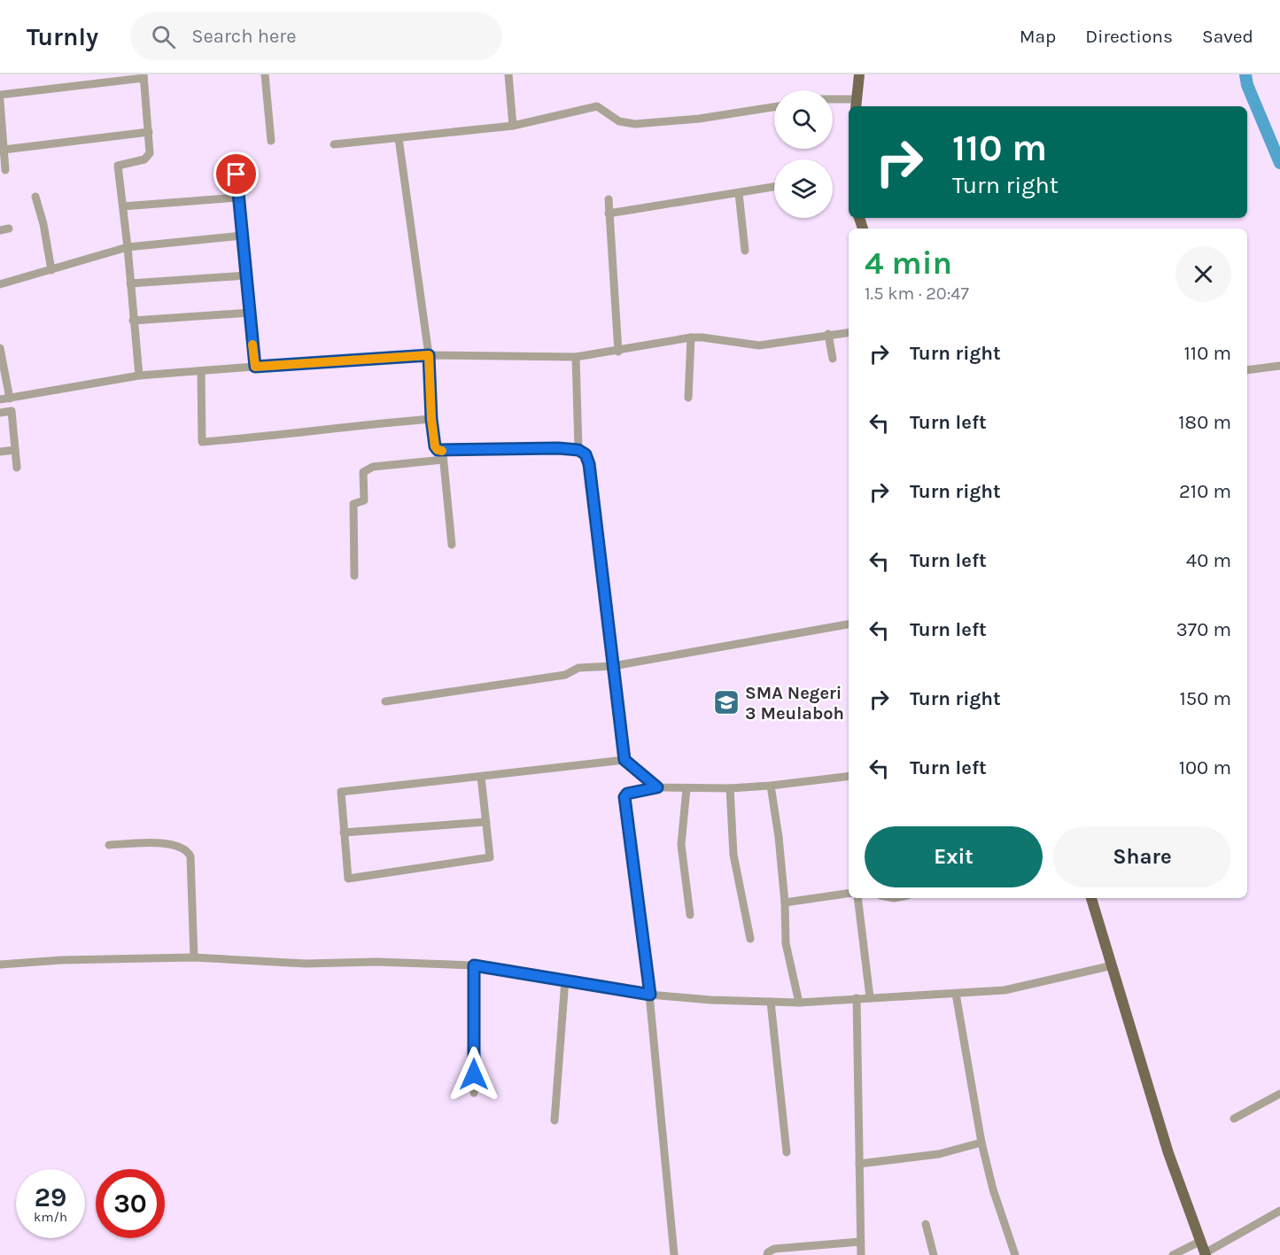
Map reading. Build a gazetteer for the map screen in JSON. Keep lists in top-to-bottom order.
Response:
{
  "places": {
    "school or university": ["SMA Negeri 3 Meulaboh"]
  },
  "page": {
    "header": "Turnly",
    "search": "Search here",
    "nav": ["Map", "Directions", "Saved"],
    "turn": ["110 m", "Turn right"],
    "heading": ["4 min", "1.5 km · 20:47"],
    "list": [
      {
        "name": "Turn right",
        "value": "110 m"
      },
      {
        "name": "Turn left",
        "value": "180 m"
      },
      {
        "name": "Turn right",
        "value": "210 m"
      },
      {
        "name": "Turn left",
        "value": "40 m"
      },
      {
        "name": "Turn left",
        "value": "370 m"
      },
      {
        "name": "Turn right",
        "value": "150 m"
      },
      {
        "name": "Turn left",
        "value": "100 m"
      }
    ],
    "buttons": ["Exit", "Share"],
    "speed": "29 km/h",
    "limit": "30"
  }
}
